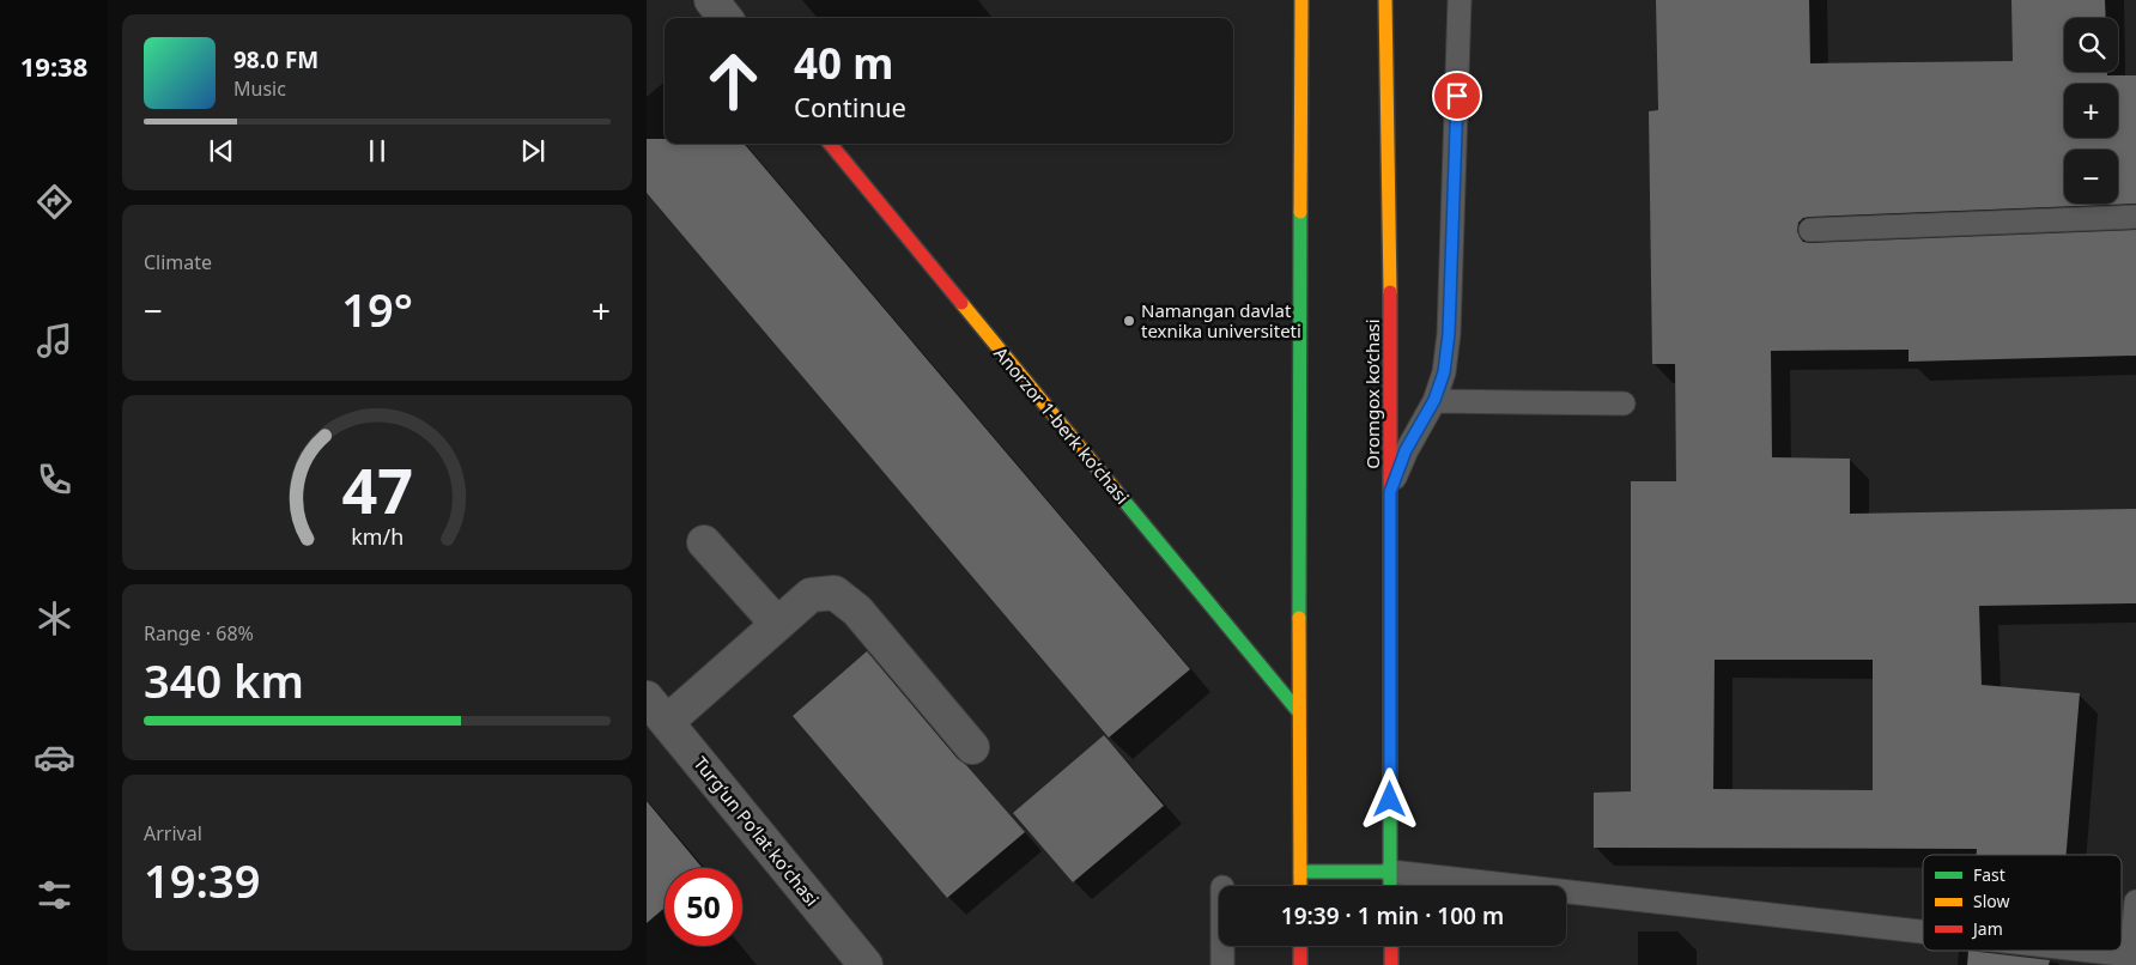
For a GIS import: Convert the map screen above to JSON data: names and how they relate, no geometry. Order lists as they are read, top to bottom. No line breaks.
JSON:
{"streets":{"main road":["Oromgox ko‘chasi","Anorzor 1-berk koʻchasi"],"street":["Turgʻun Poʻlat koʻchasi"]},"places":["Namangan davlat texnika universiteti"],"legend":["Fast","Slow","Jam"],"page":{"tabs":"19:38","map_buttons":["+","−"],"turn":["40 m","Continue"],"song":["98.0 FM","Music"],"tile":["Climate",["Range · 68%","340 km"],["Arrival","19:39"]],"heat":["−","19°","+"],"limit":"50","trip":"19:39 · 1 min · 100 m","gauge":["47","km/h"]}}
